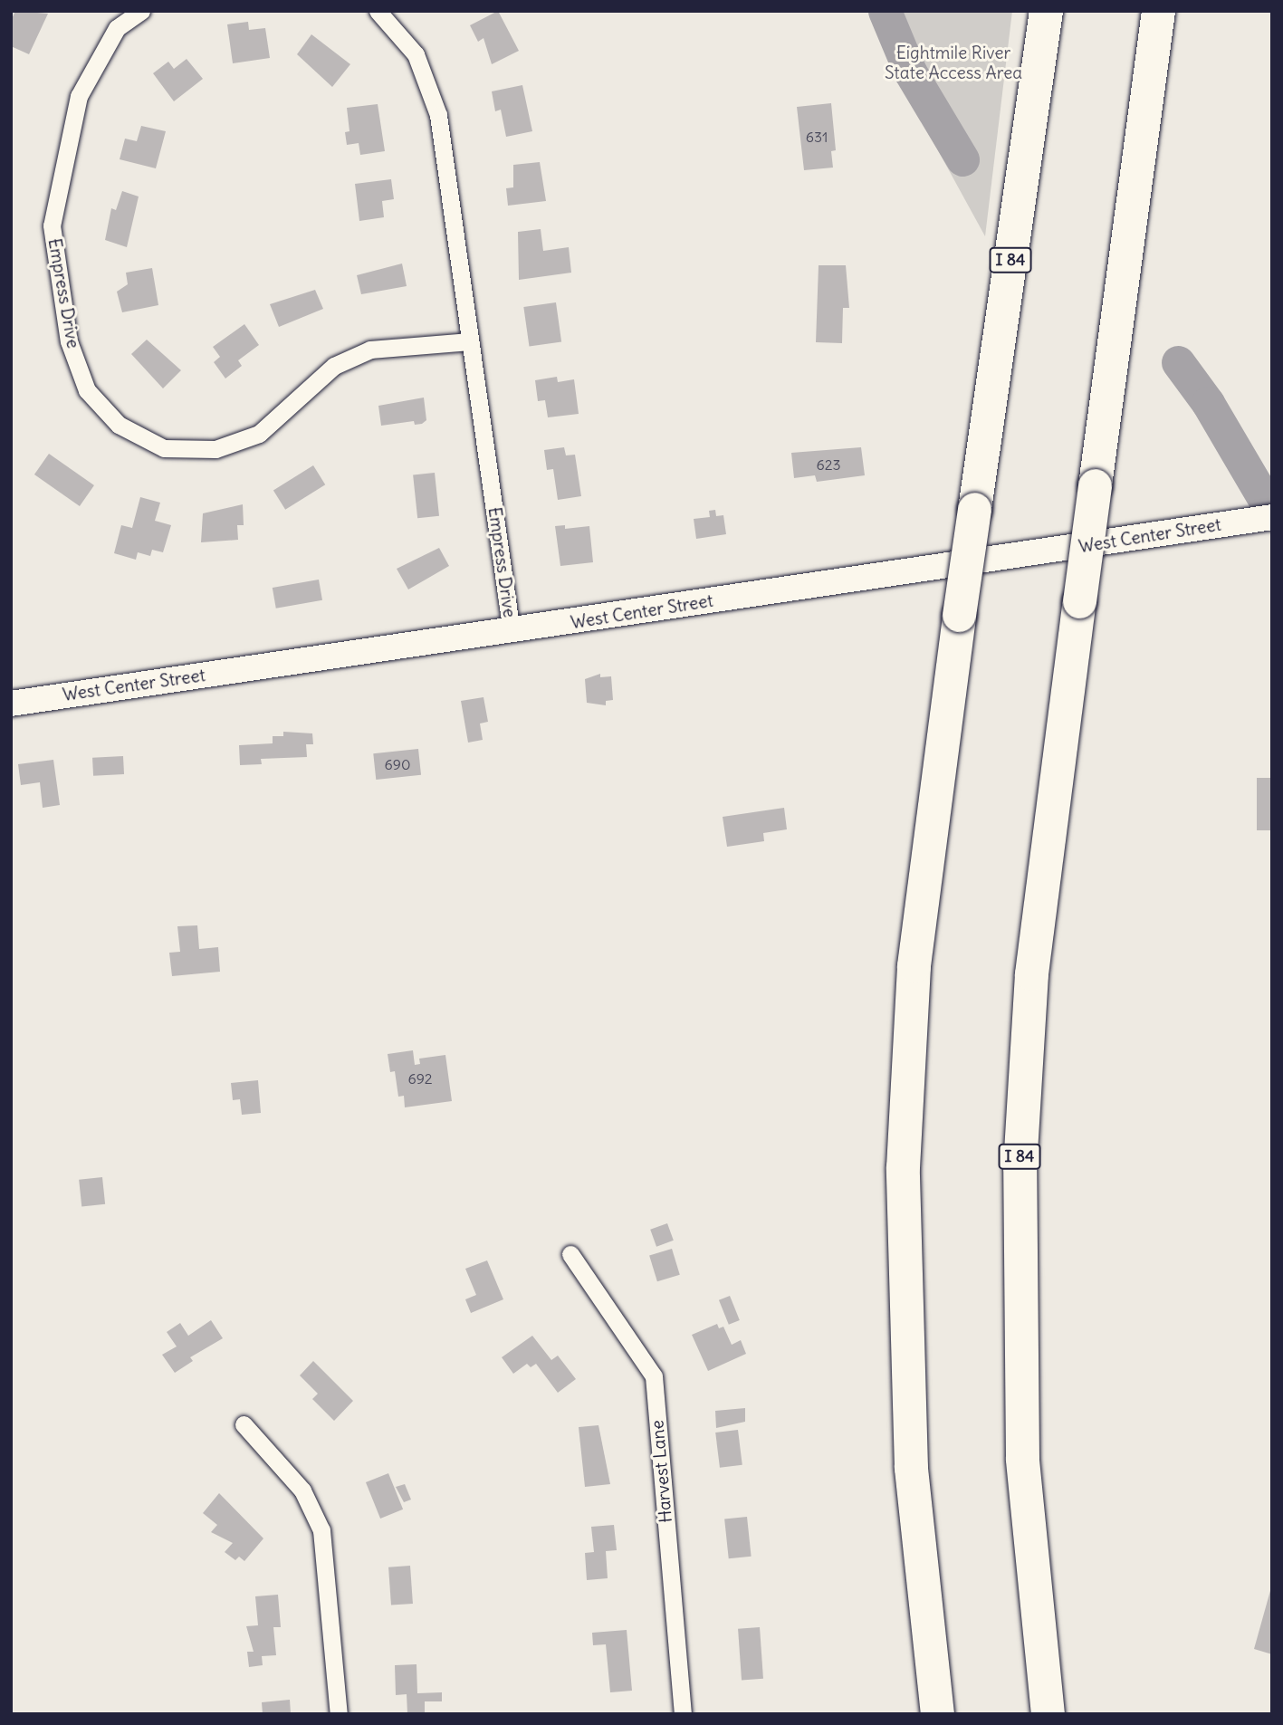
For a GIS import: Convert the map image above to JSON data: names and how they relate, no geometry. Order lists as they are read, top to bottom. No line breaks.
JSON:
{"streets":{"highway":["I 84"],"street":["Empress Drive","West Center Street","Harvest Lane"]},"crossings":[["Empress Drive","West Center Street"]],"parks":["Eightmile River State Access Area"],"house_numbers":["631","623","690","692"]}
